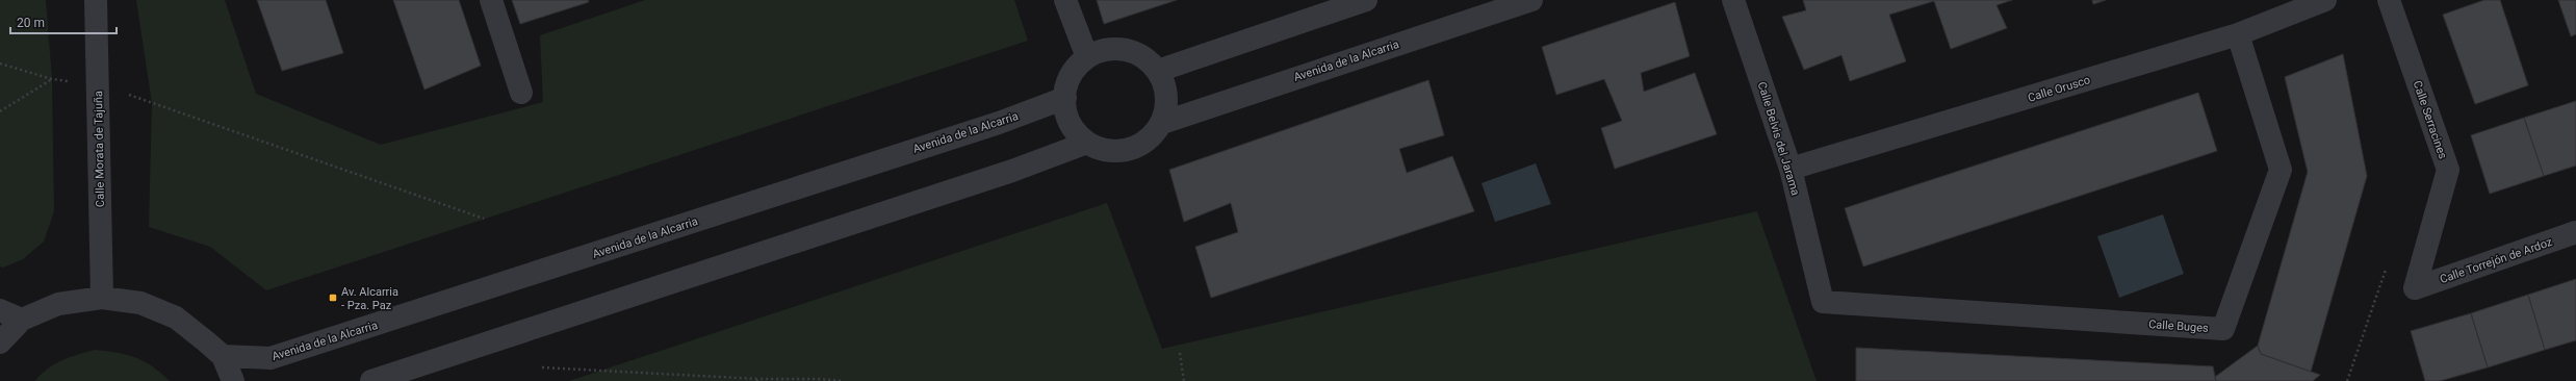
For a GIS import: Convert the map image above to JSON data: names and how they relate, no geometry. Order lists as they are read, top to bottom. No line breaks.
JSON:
{"streets":{"street":["Avenida de la Alcarria","Calle Orusco","Calle Serracines","Calle Belvis del Jarama","Calle Morata de Tajuña","Calle Torrejón de Ardoz","Calle Buges"]},"crossings":[["Calle Orusco","Calle Belvis del Jarama"],["Calle Orusco","Calle Buges"],["Calle Serracines","Calle Torrejón de Ardoz"],["Calle Belvis del Jarama","Calle Buges"]],"places":{"transit":["Av. Alcarria - Pza. Paz"]},"scale_bar":"20 m"}
